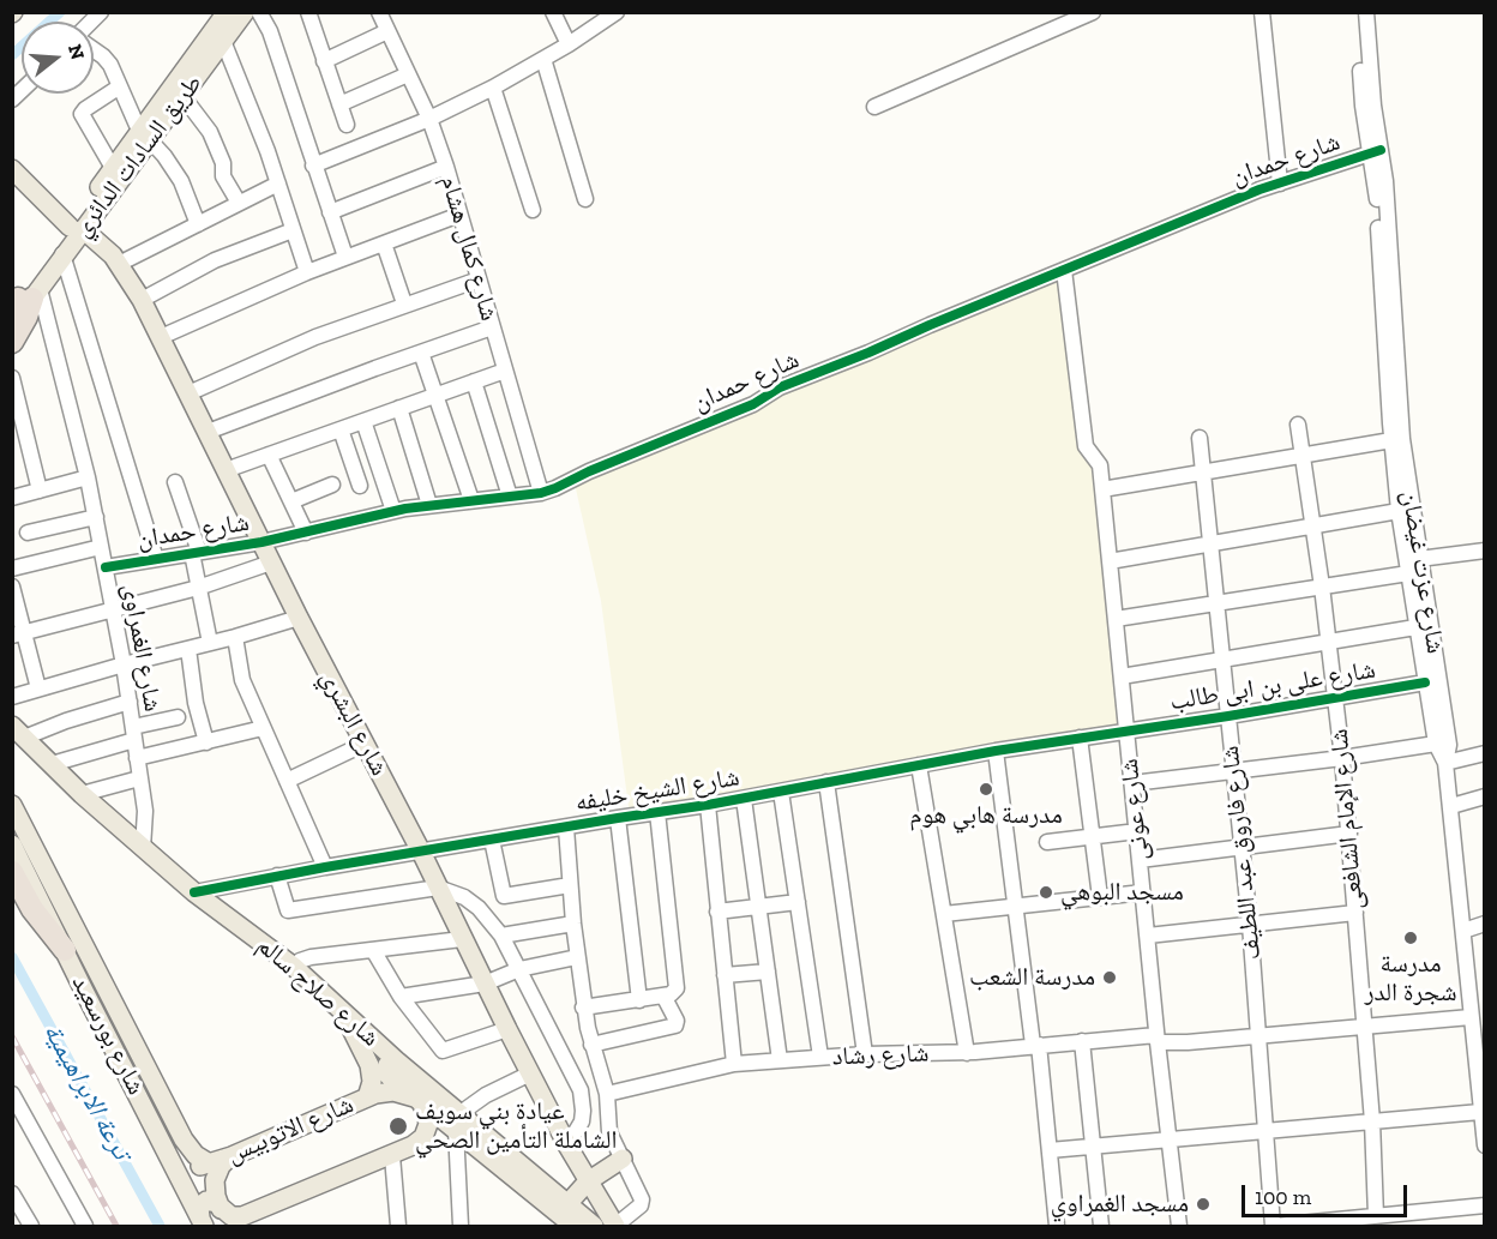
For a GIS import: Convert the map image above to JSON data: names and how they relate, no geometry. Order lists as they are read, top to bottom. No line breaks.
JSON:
{"streets":{"main road":["طريق السادات الدائري","شارع البشري","شارع صلاح سالم","شارع بورسعيد","شارع الاتوبيس"],"street":["شارع حمدان","شارع كمال هشام","شارع عزت غيضان","شارع الغمراوى","شارع على بن ابى طالب","شارع الشيخ خليفه","شارع عونى","شارع الإمام الشافعى","شارع فاروق عبد اللطيف","شارع رشاد"]},"crossings":[["طريق السادات الدائري","شارع الغمراوى"],["طريق السادات الدائري","شارع البشري"],["شارع حمدان","شارع كمال هشام"],["شارع حمدان","شارع عزت غيضان"],["شارع حمدان","شارع الغمراوى"],["شارع حمدان","شارع البشري"],["شارع حمدان","شارع عونى"],["شارع عزت غيضان","شارع على بن ابى طالب"],["شارع الغمراوى","شارع صلاح سالم"],["شارع على بن ابى طالب","شارع الشيخ خليفه"],["شارع على بن ابى طالب","شارع عونى"],["شارع على بن ابى طالب","شارع الإمام الشافعى"],["شارع على بن ابى طالب","شارع فاروق عبد اللطيف"],["شارع البشري","شارع الشيخ خليفه"],["شارع الشيخ خليفه","شارع عونى"],["شارع الشيخ خليفه","شارع صلاح سالم"],["شارع عونى","شارع رشاد"],["شارع الإمام الشافعى","شارع رشاد"],["شارع فاروق عبد اللطيف","شارع رشاد"],["شارع صلاح سالم","شارع الاتوبيس"],["شارع بورسعيد","شارع الاتوبيس"]],"water":["ترعة الابراهيمية"],"places":["مدرسة هابي هوم","مسجد البوهي","مدرسة شجرة الدر","مدرسة الشعب","عيادة بني سويف الشاملة التأمين الصحي","مسجد الغمراوي"],"scale_bar":"100 m","north":"right"}
